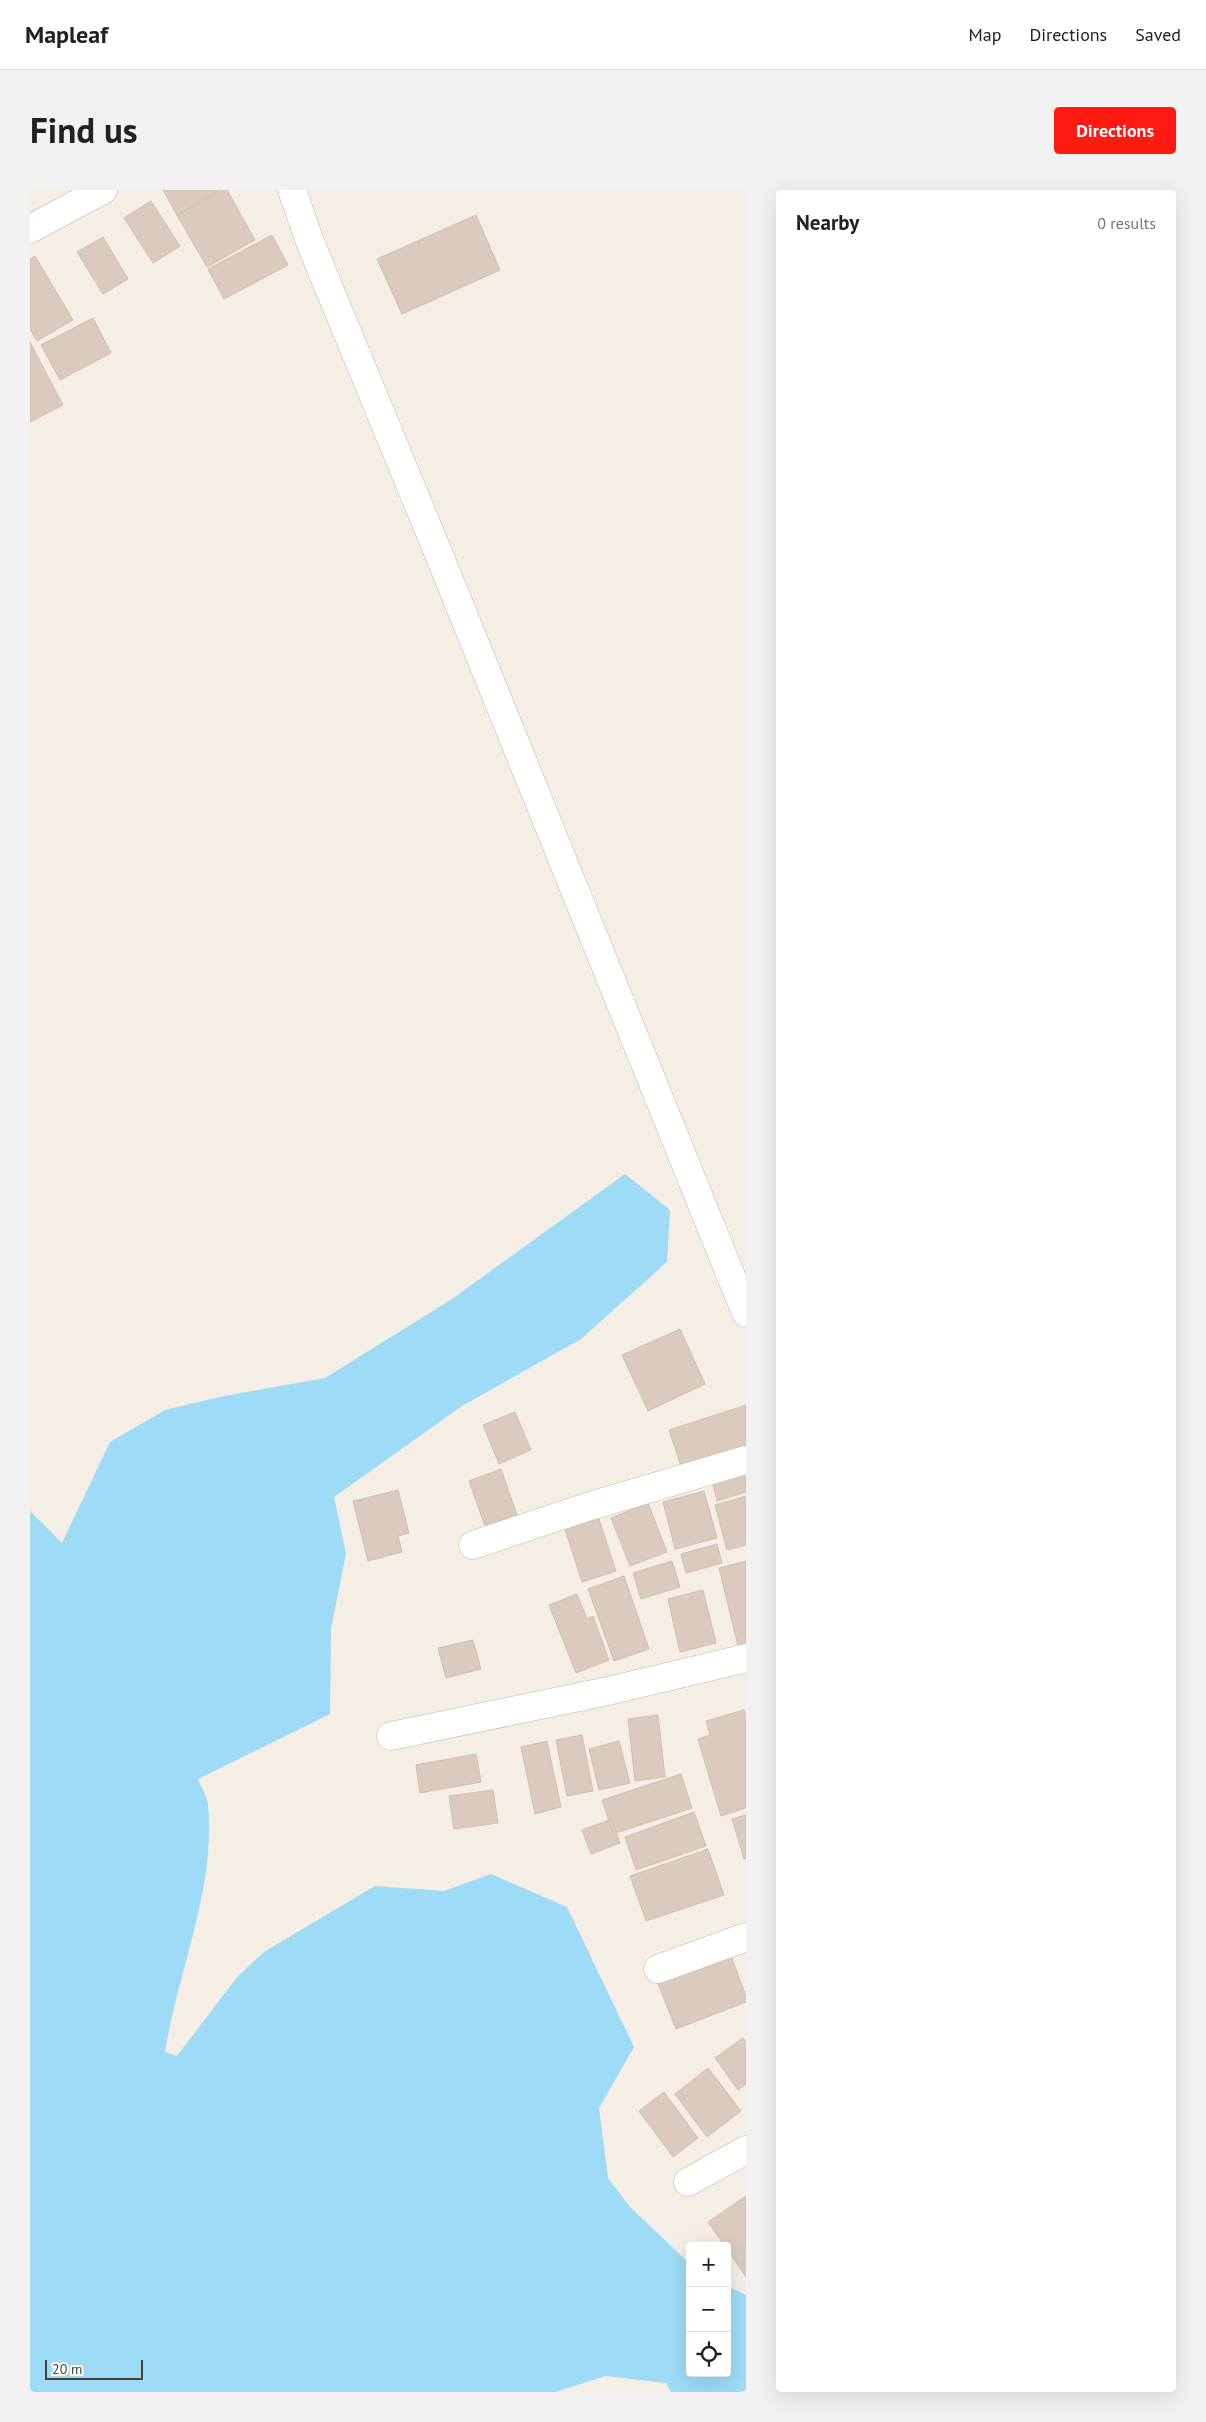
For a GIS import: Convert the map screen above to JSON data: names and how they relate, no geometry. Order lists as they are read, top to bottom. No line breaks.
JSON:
{"scale_bar":"20 m","page":{"header":"Mapleaf","nav":["Map","Directions","Saved"],"title":"Find us","buttons":"Directions","heading":["Nearby","0 results"],"map_buttons":["+","−"],"scale":"20 m"}}
